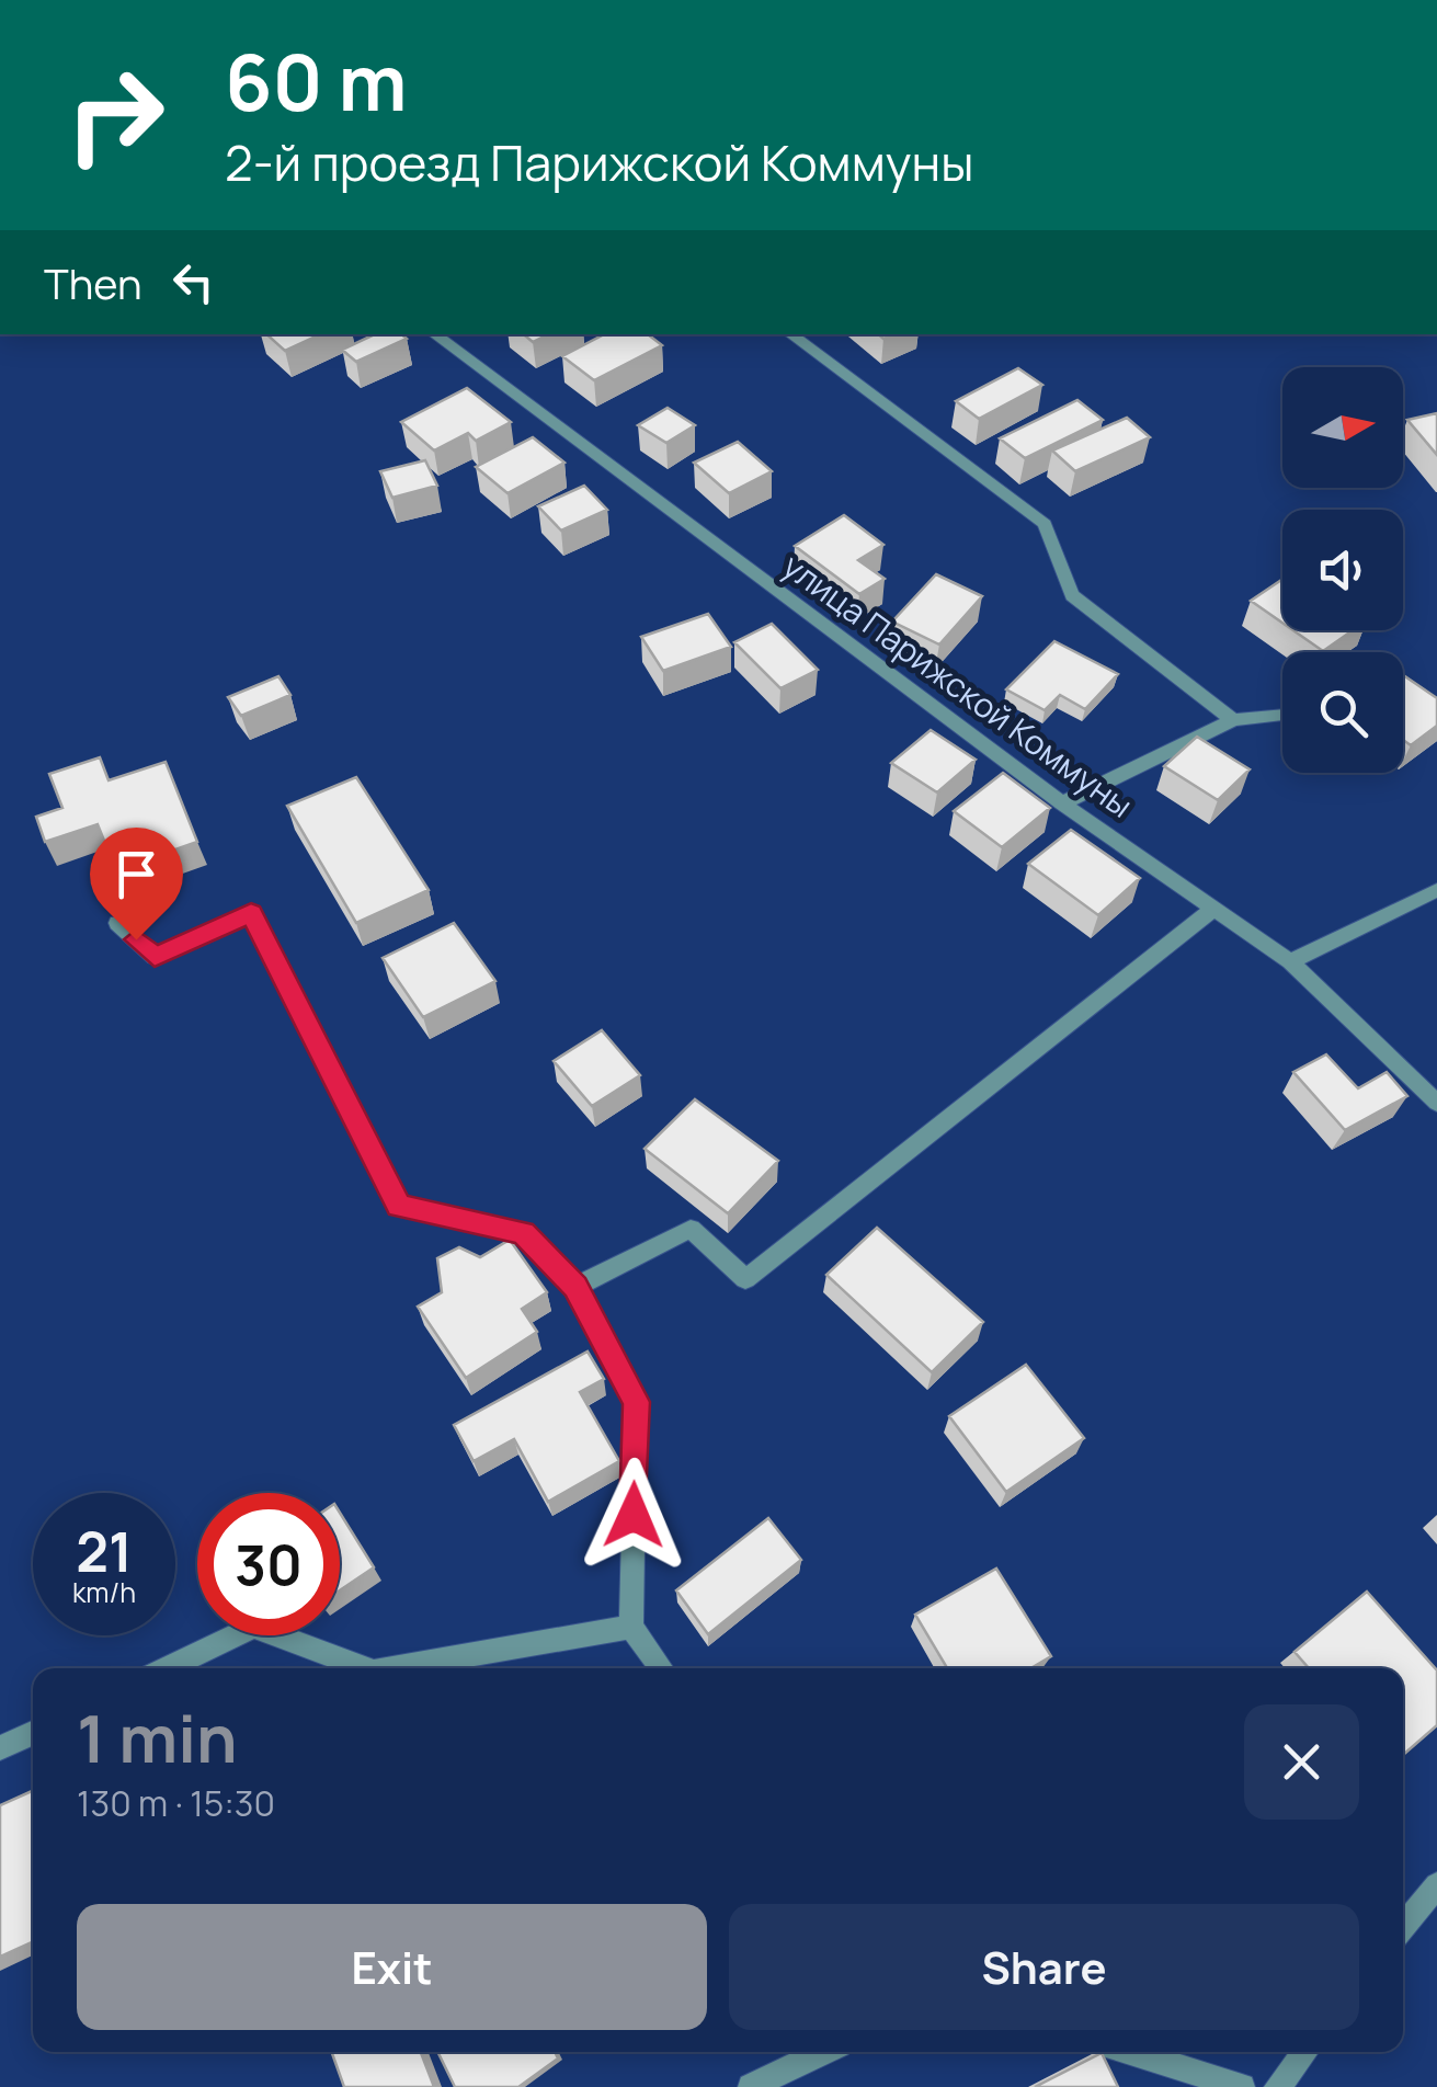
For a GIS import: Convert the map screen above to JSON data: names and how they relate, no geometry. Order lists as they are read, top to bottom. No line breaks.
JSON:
{"streets":{"street":["улица Парижской Коммуны"]},"north":"right","page":{"turn":["60 m","2-й проезд Парижской Коммуны"],"then":"Then","speed":"21 km/h","limit":"30","heading":["1 min","130 m · 15:30"],"buttons":["Exit","Share"]}}
